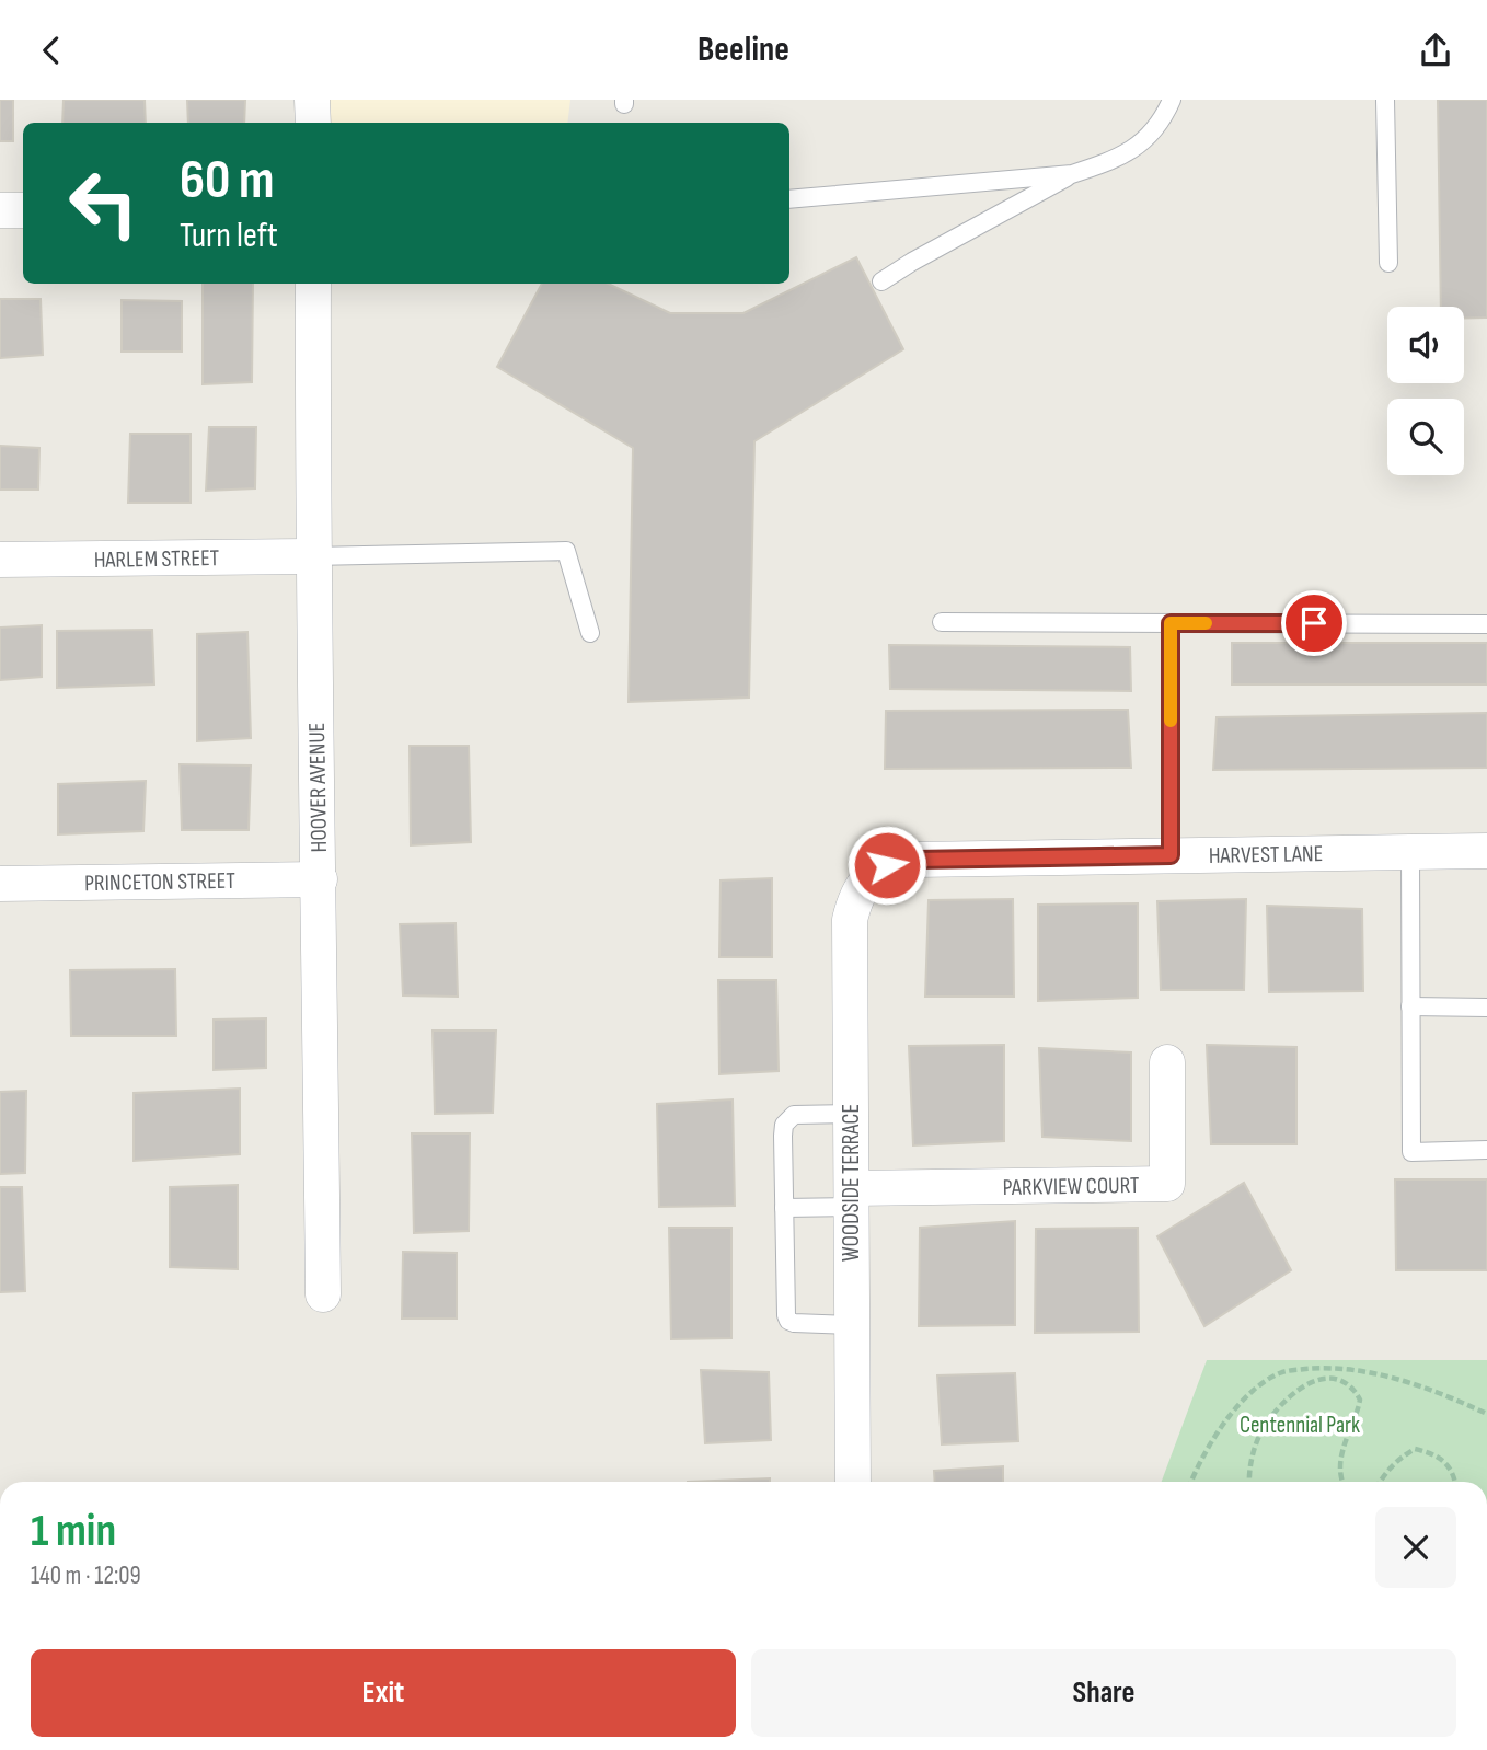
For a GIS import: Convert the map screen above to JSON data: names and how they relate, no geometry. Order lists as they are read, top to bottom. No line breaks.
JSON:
{"streets":{"street":["HARLEM STREET","HOOVER AVENUE","HARVEST LANE","PRINCETON STREET","WOODSIDE TERRACE","PARKVIEW COURT"]},"crossings":[["HARLEM STREET","HOOVER AVENUE"],["HOOVER AVENUE","PRINCETON STREET"],["HARVEST LANE","WOODSIDE TERRACE"],["WOODSIDE TERRACE","PARKVIEW COURT"]],"parks":["Centennial Park"],"page":{"header":"Beeline","turn":["60 m","Turn left"],"heading":["1 min","140 m · 12:09"],"buttons":["Exit","Share"]}}
